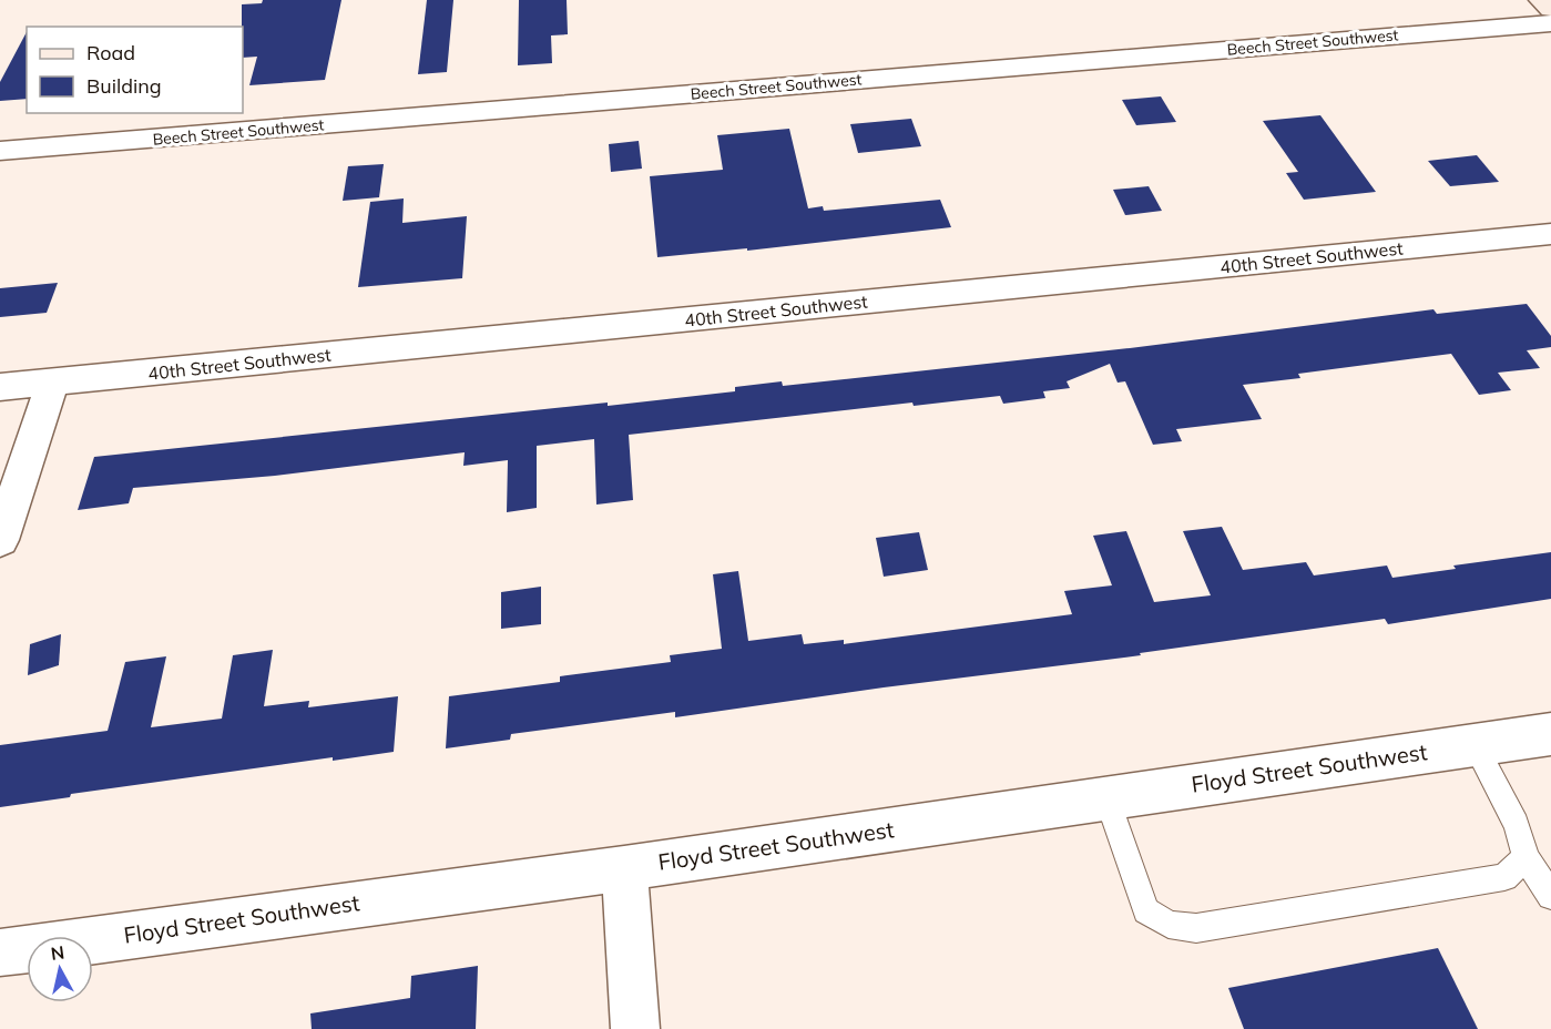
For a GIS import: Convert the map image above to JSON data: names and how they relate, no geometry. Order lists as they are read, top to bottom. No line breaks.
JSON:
{"streets":{"street":["Beech Street Southwest","40th Street Southwest","Floyd Street Southwest"]},"legend":["Road","Building"],"north":"top"}
